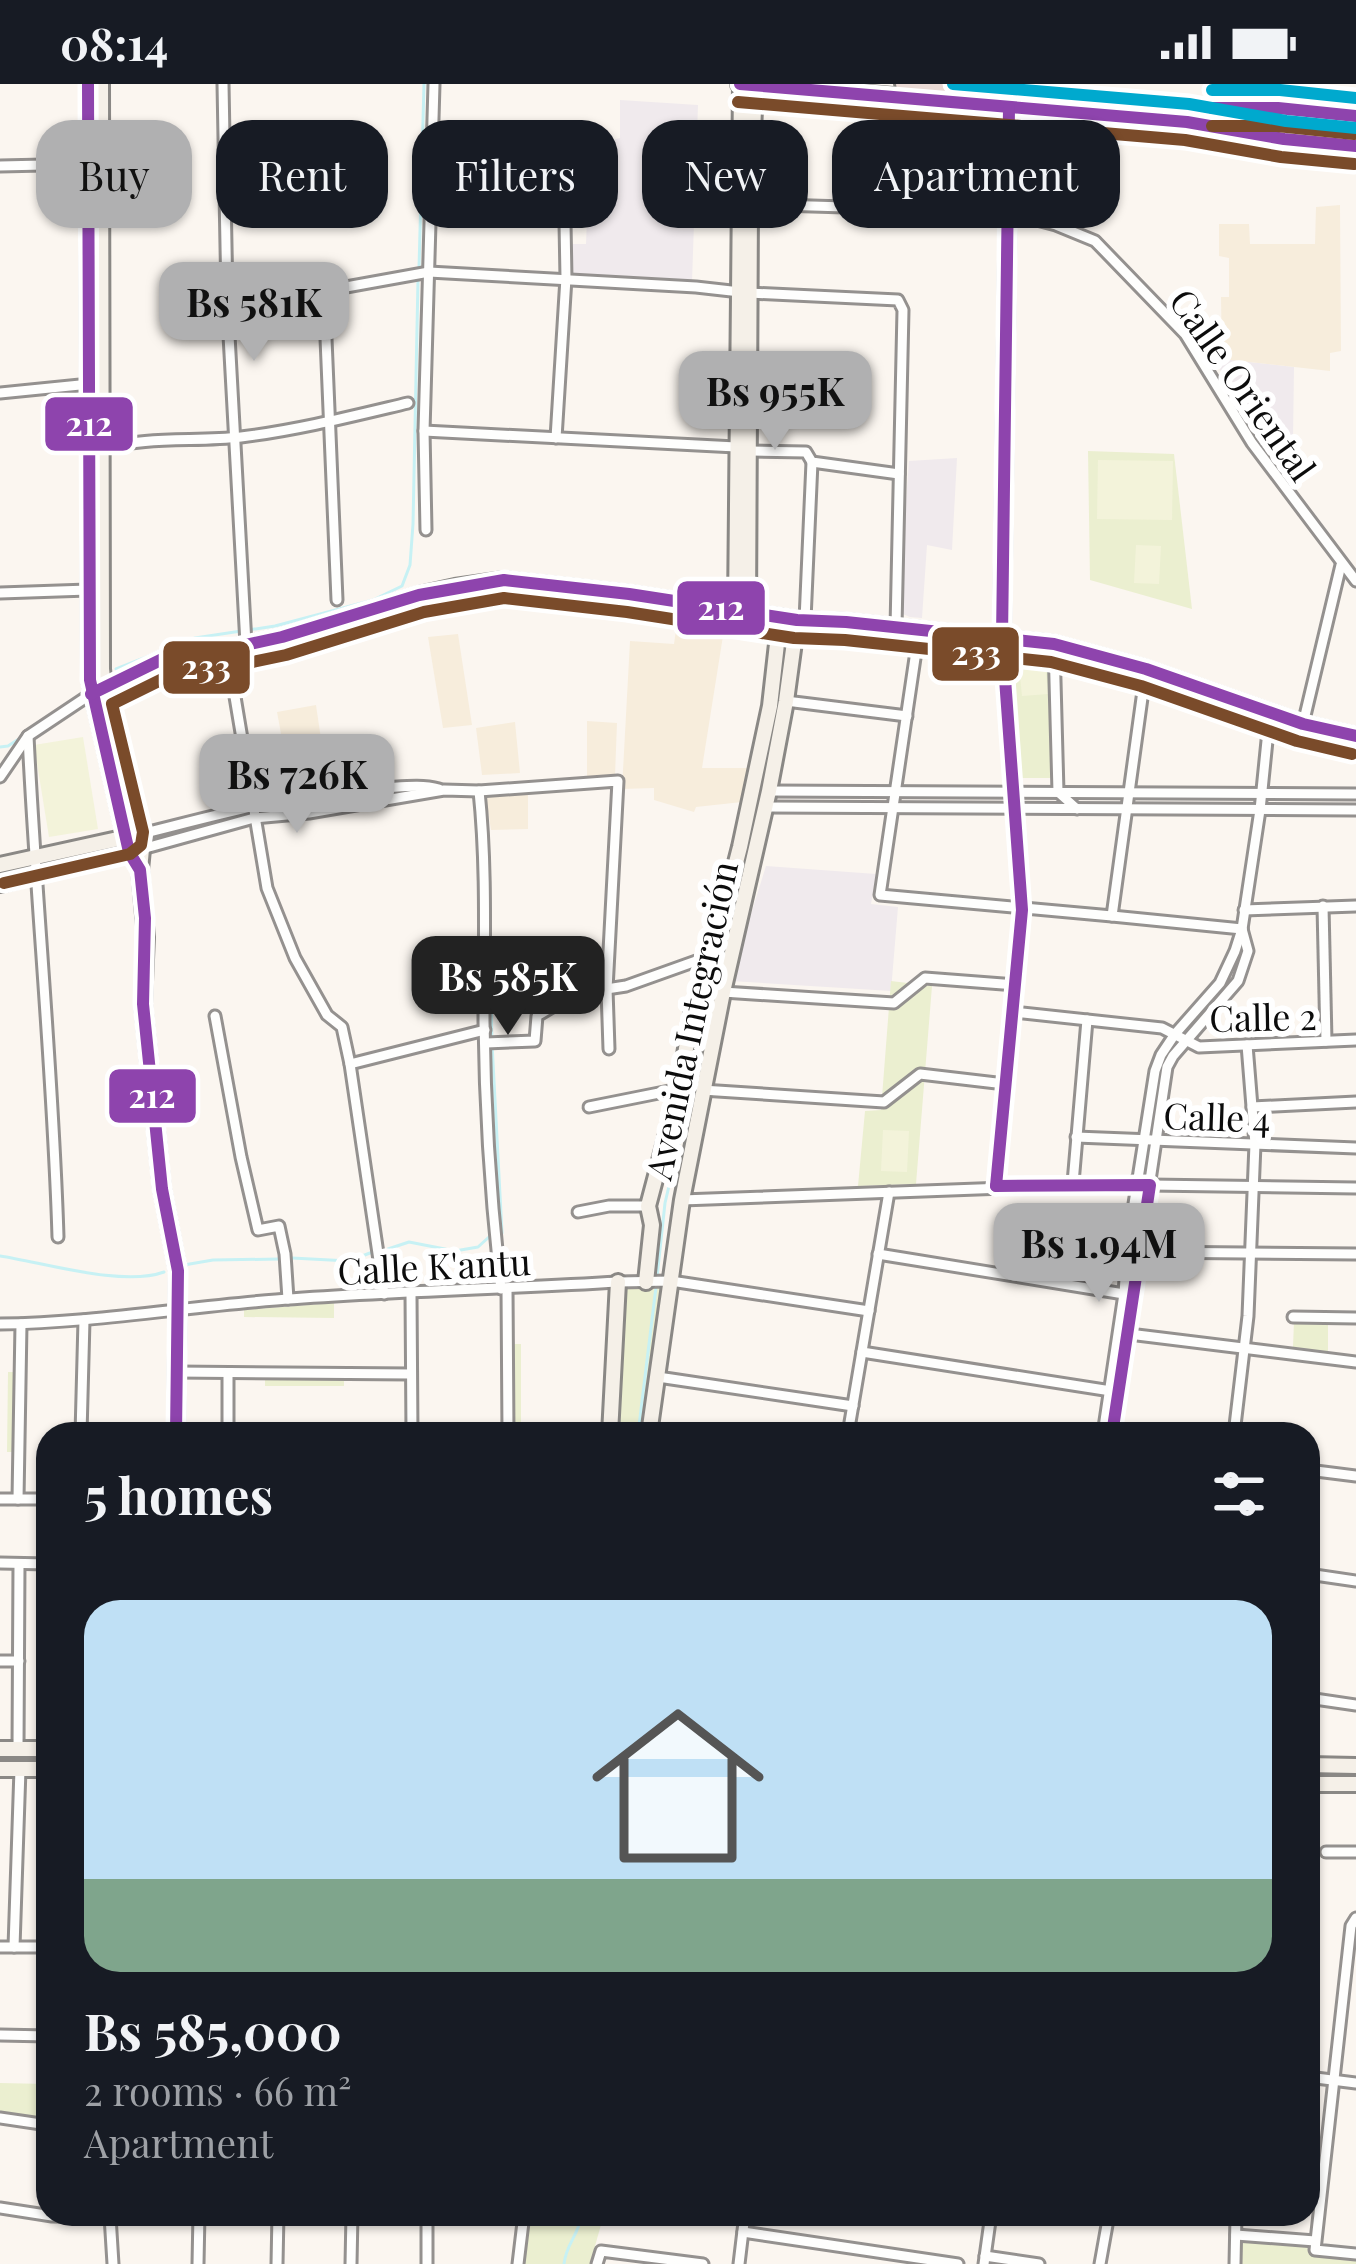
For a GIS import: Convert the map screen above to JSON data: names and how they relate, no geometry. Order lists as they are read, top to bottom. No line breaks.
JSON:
{"streets":{"street":["Calle Oriental","Calle 2","Avenida Integración","Calle 4","Calle K'antu"]},"crossings":[["Avenida Integración","Calle K'antu"]],"lines":["transit line 212","transit line 233"],"page":{"status":"08:14","chip":["Buy","Rent","Filters","New","Apartment"],"price":["Bs 581K","Bs 955K","Bs 726K","Bs 585K","Bs 1.94M"],"heading":"5 homes","list":[{"name":"Bs 585,000","note":"2 rooms · 66 m² · Apartment"}]}}
